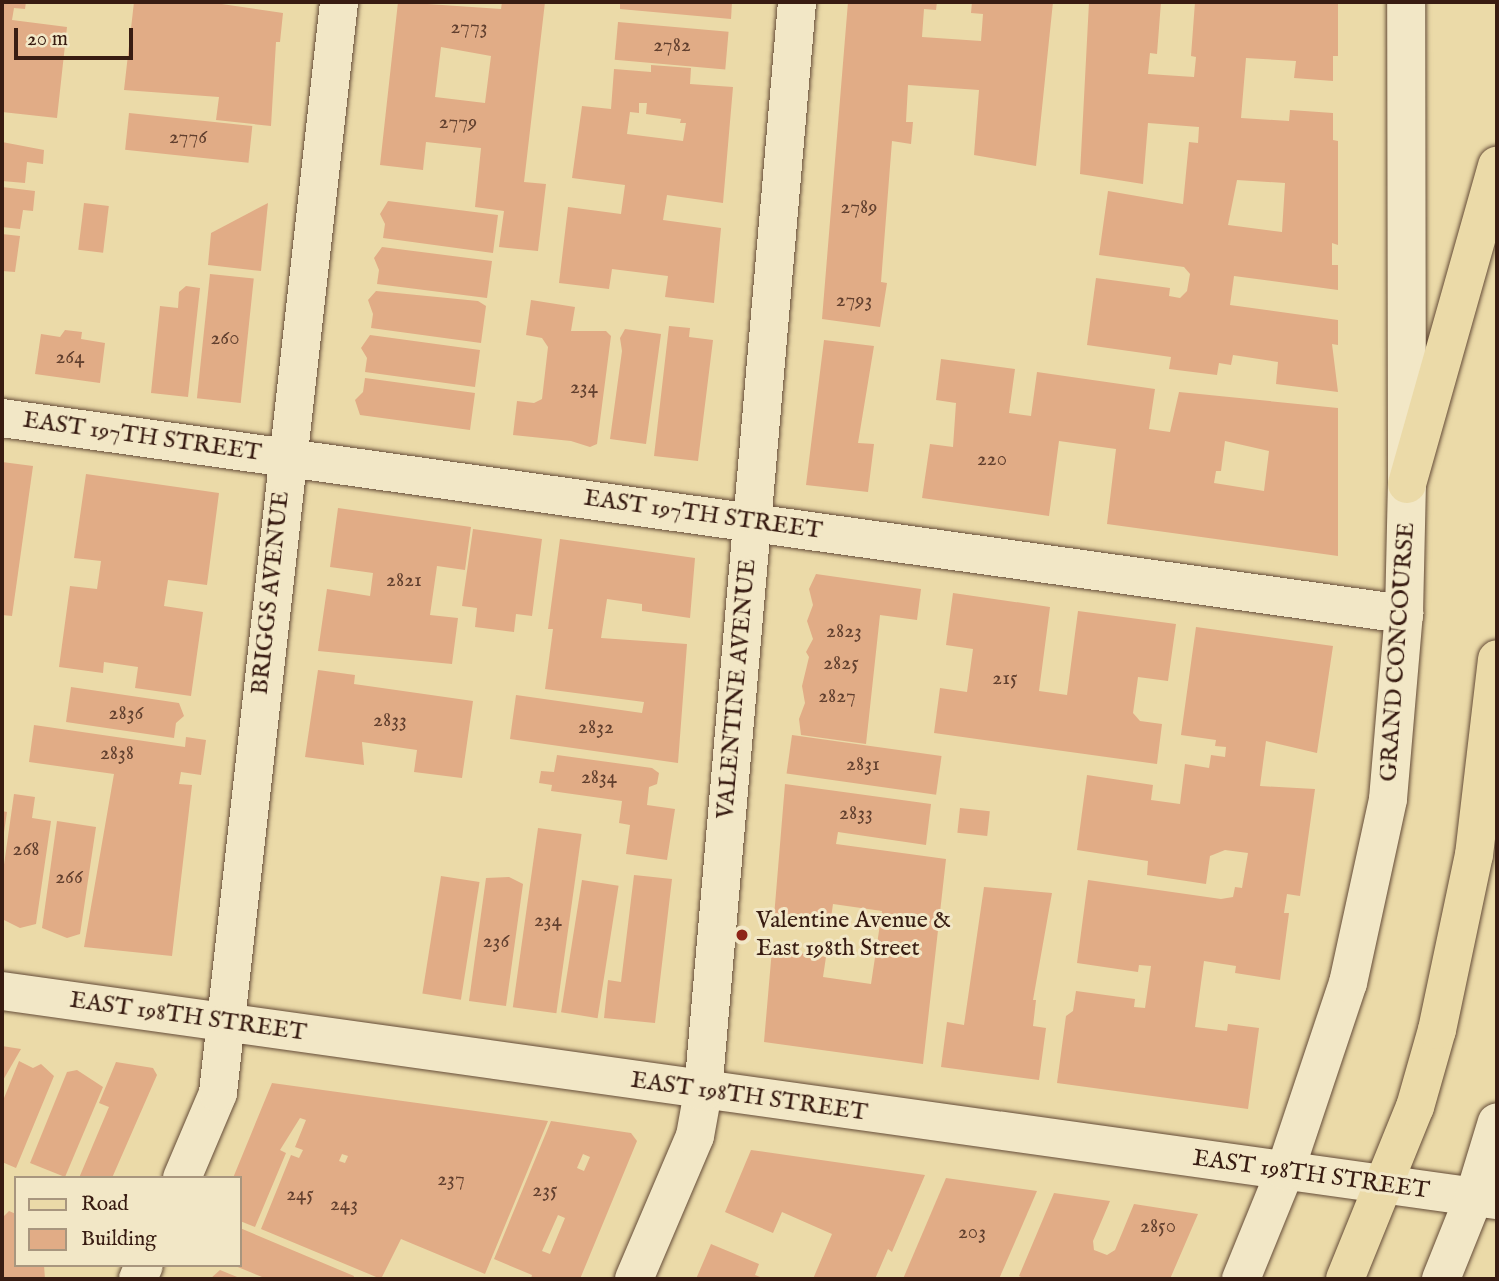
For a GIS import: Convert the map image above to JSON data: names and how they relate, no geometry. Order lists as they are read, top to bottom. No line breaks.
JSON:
{"streets":{"street":["EAST 197TH STREET","BRIGGS AVENUE","GRAND CONCOURSE","VALENTINE AVENUE","EAST 198TH STREET"]},"crossings":[["EAST 197TH STREET","BRIGGS AVENUE"],["EAST 197TH STREET","GRAND CONCOURSE"],["EAST 197TH STREET","VALENTINE AVENUE"],["BRIGGS AVENUE","EAST 198TH STREET"],["GRAND CONCOURSE","EAST 198TH STREET"],["VALENTINE AVENUE","EAST 198TH STREET"]],"places":["Valentine Avenue & East 198th Street"],"house_numbers":["2773","2782","2779","2776","2789","2793","260","264","234","220","2821","2823","2825","215","2827","2836","2833","2832","2838","2831","2834","2833","268","266","234","236","237","235","245","243","2850","203"],"legend":["Road","Building"],"scale_bar":"20 m"}
